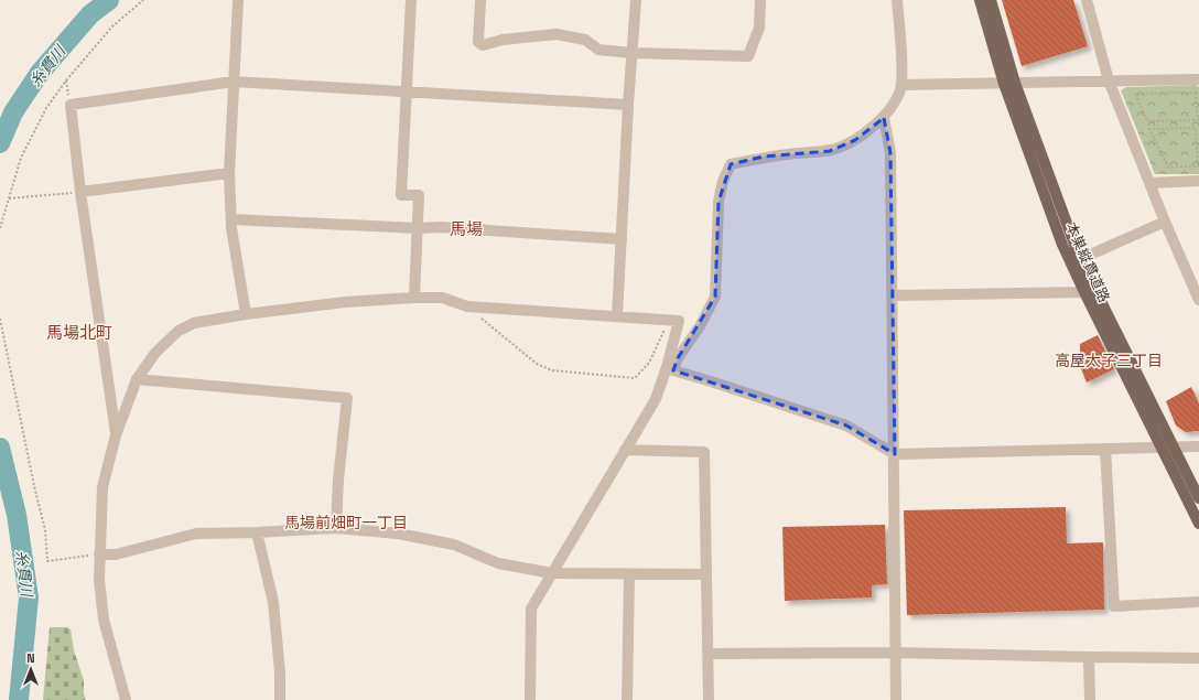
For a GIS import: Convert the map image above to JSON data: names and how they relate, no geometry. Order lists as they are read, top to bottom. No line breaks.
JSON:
{"streets":{"main road":["本巣縦貫道路"]},"districts":["馬場","馬場北町","高屋太子三丁目","馬場前畑町一丁目"],"water":["糸貫川"],"north":"top"}
